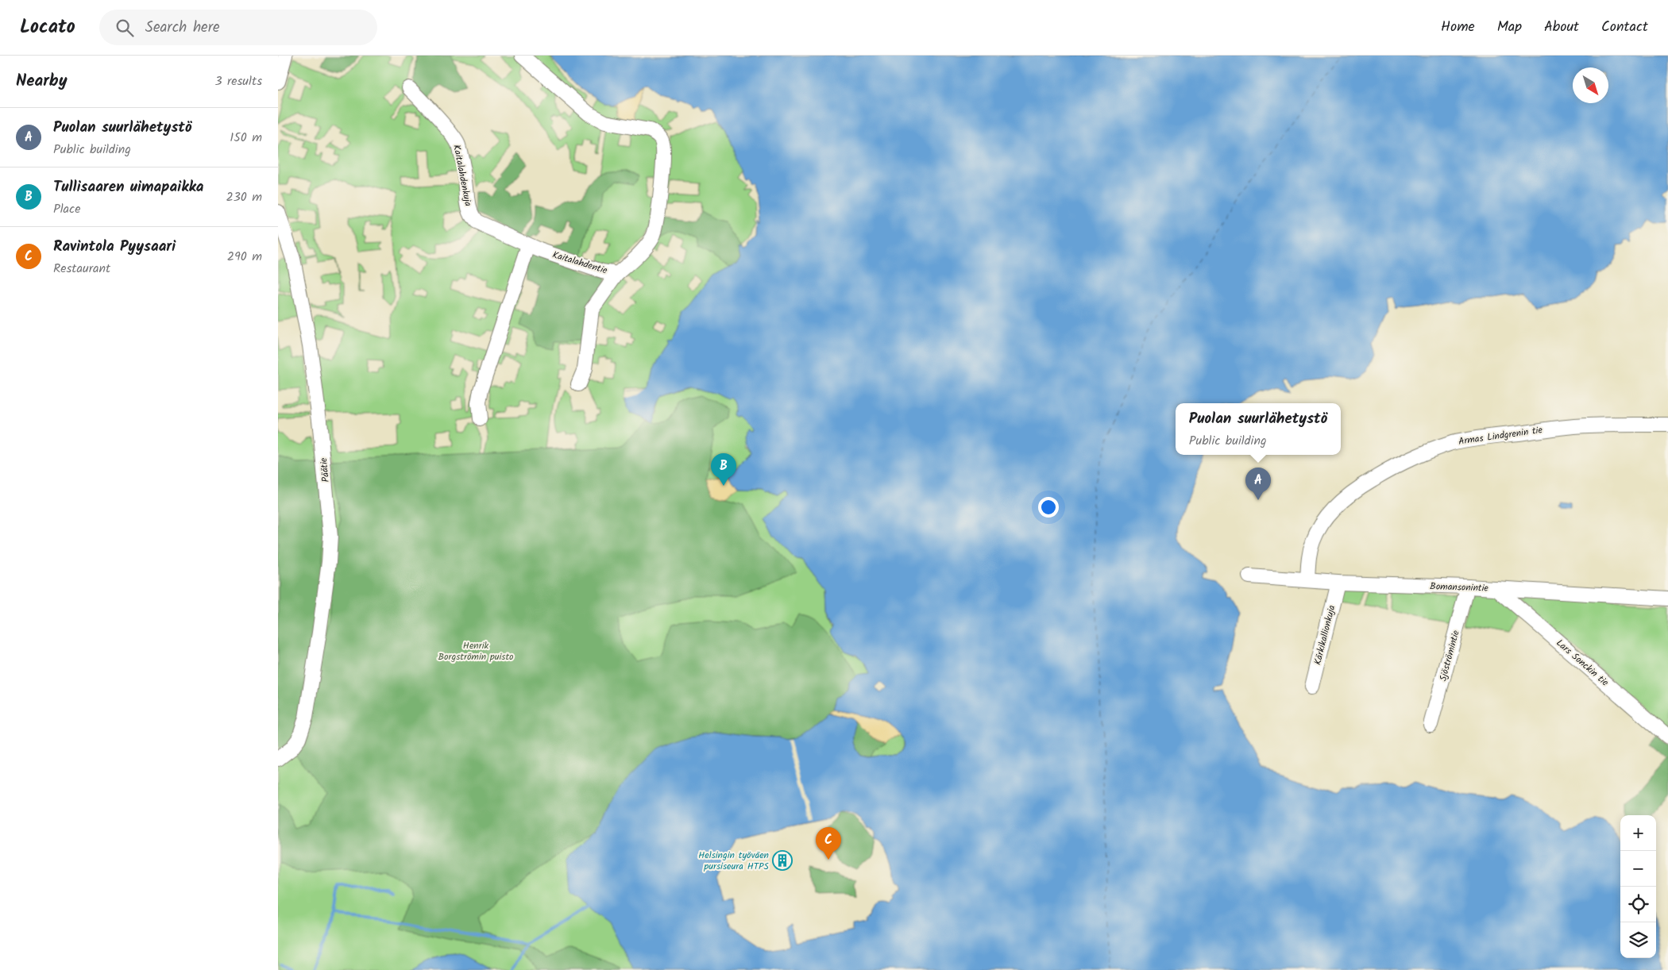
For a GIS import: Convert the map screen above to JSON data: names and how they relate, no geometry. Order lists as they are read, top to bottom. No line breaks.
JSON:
{"streets":{"street":["Kaitalahdenkuja","Kaitalahdentie","Armas Lindgrenin tie","Päätie","Bomansonintie","Kärkikallionkuja","Sjöströmintie","Lars Sonckin tie"]},"crossings":[["Kaitalahdenkuja","Kaitalahdentie"],["Armas Lindgrenin tie","Bomansonintie"],["Bomansonintie","Kärkikallionkuja"],["Bomansonintie","Sjöströmintie"],["Bomansonintie","Lars Sonckin tie"]],"parks":["Henrik Borgströmin puisto"],"places":{"building":["Helsingin työväen pursiseura HTPS"]},"north":"bottom right","page":{"header":"Locato","search":"Search here","nav":["Home","Map","About","Contact"],"heading":["Nearby","3 results"],"list":[{"mark":"A","name":"Puolan suurlähetystö","note":"Public building","value":"150 m"},{"mark":"B","name":"Tullisaaren uimapaikka","note":"Place","value":"230 m"},{"mark":"C","name":"Ravintola Pyysaari","note":"Restaurant","value":"290 m"}],"popup":["Puolan suurlähetystö","Public building"],"pins":["B","A","C"],"map_buttons":["+","−"]}}
